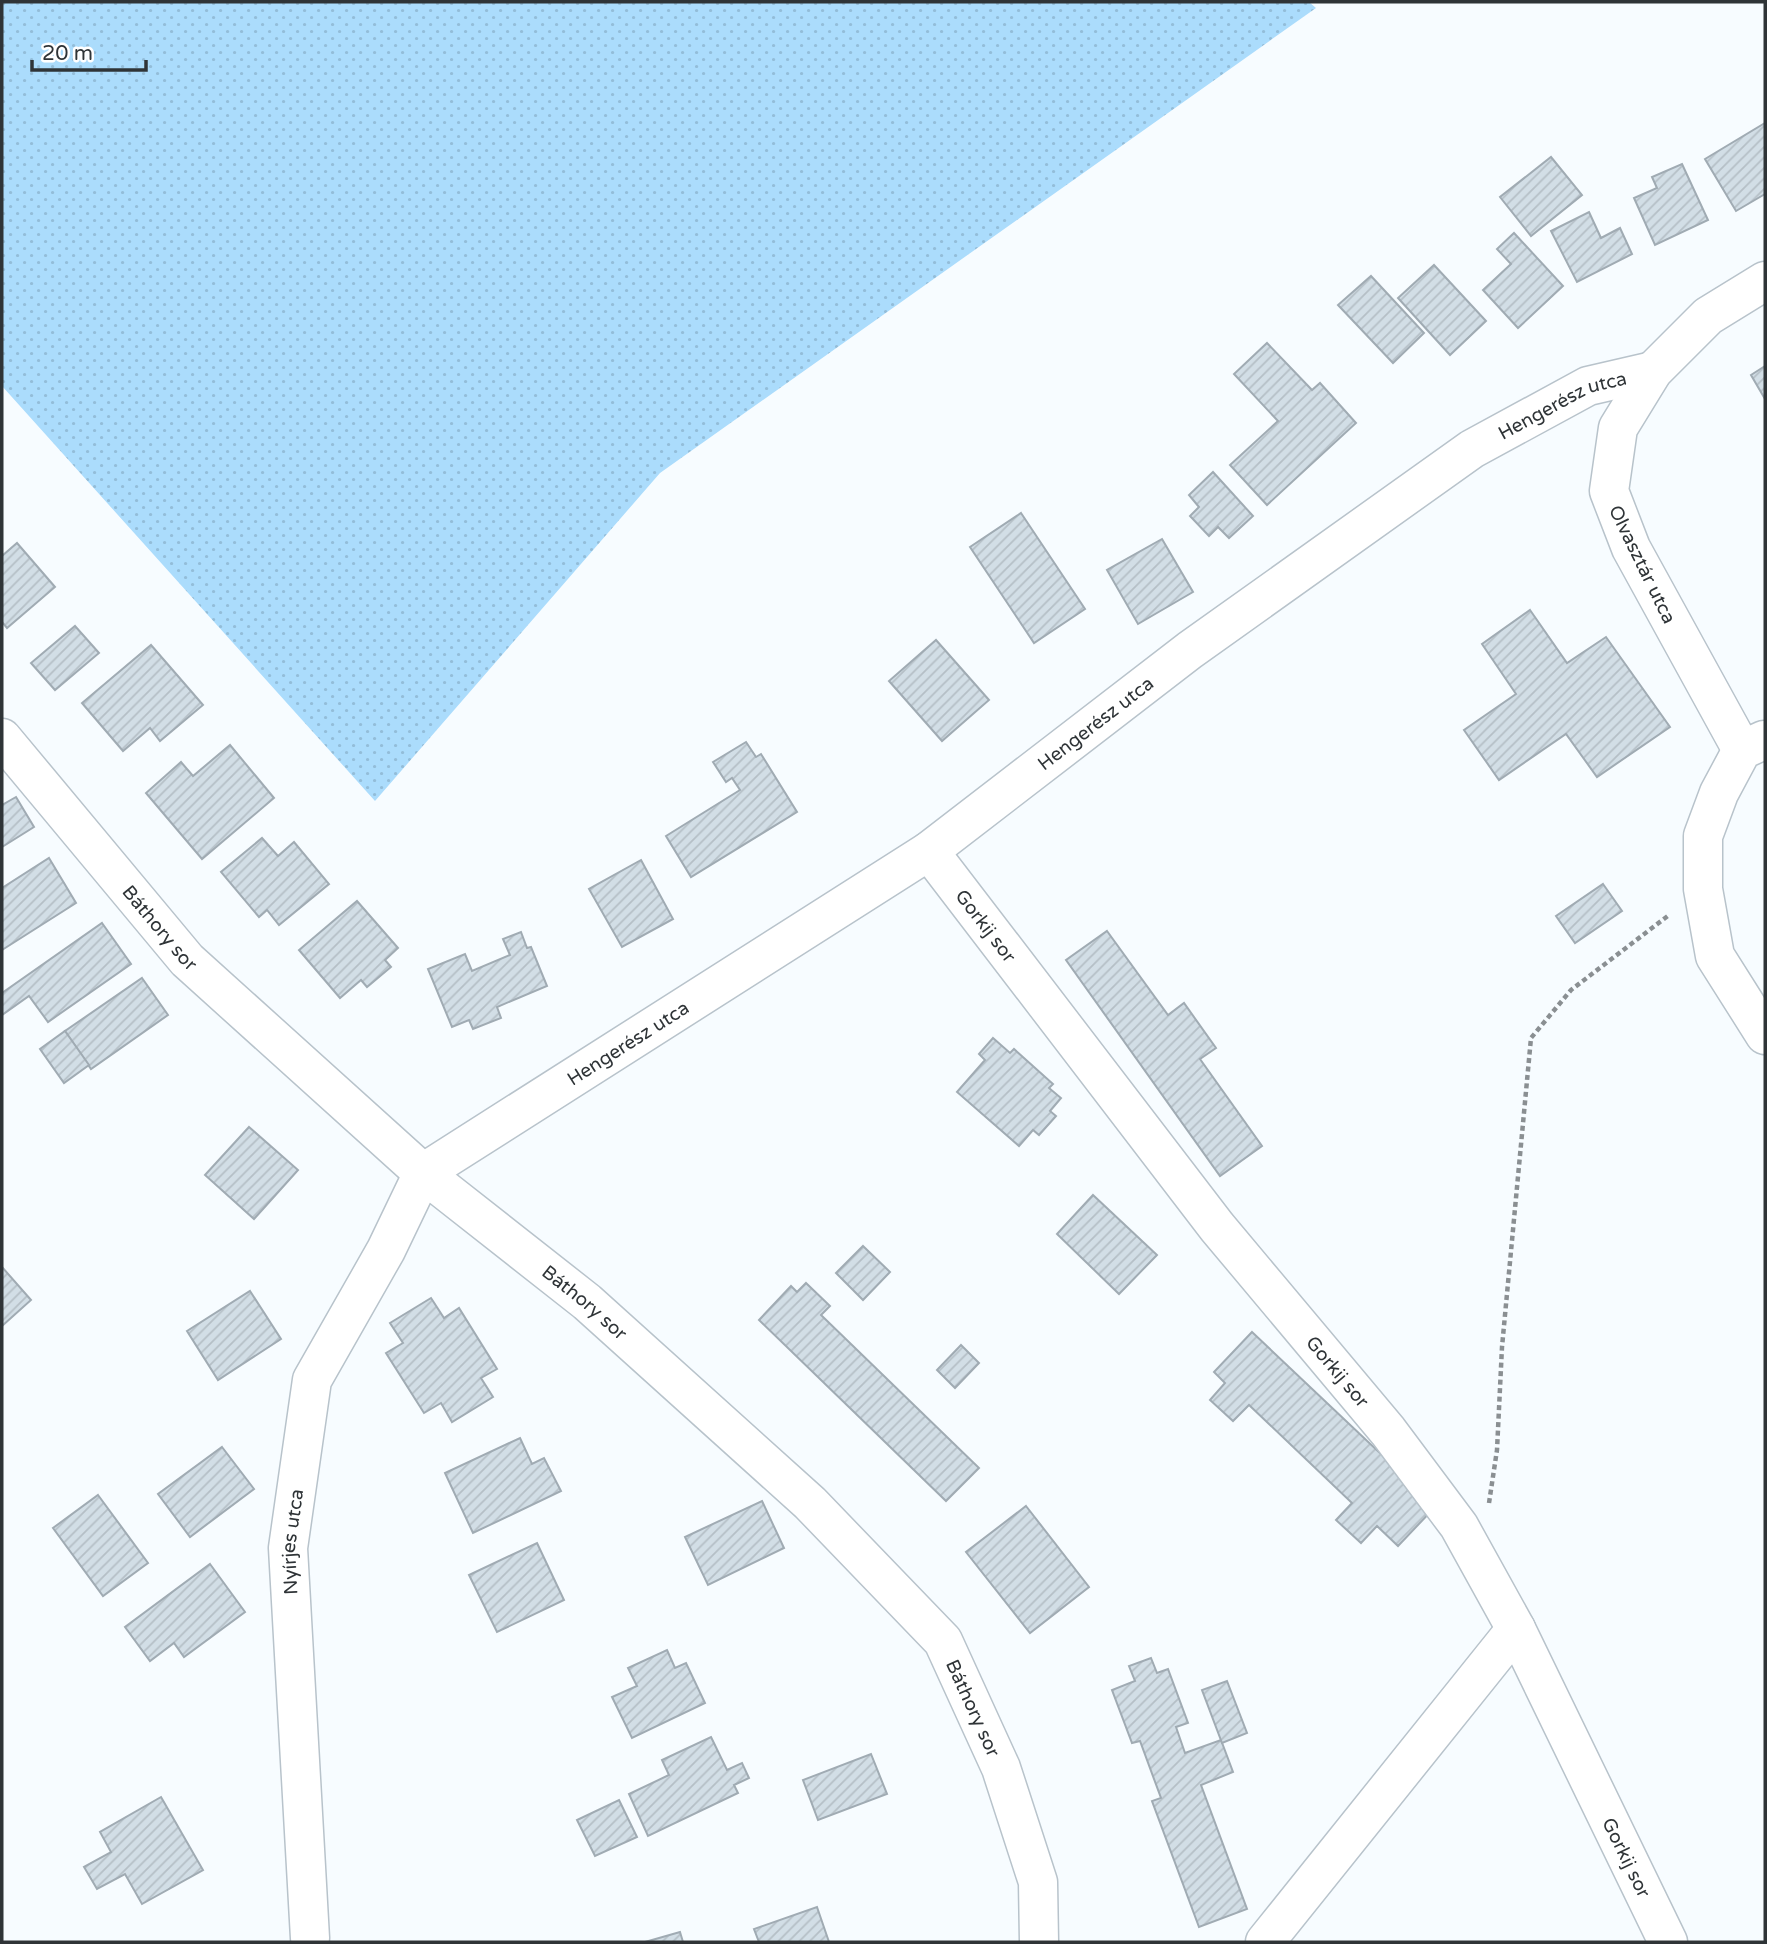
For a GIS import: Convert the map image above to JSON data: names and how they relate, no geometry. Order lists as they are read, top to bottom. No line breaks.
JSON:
{"streets":{"street":["Hengerész utca","Olvasztár utca","Báthory sor","Gorkij sor","Nyírjes utca"]},"crossings":[["Hengerész utca","Olvasztár utca"],["Hengerész utca","Báthory sor"],["Hengerész utca","Gorkij sor"],["Hengerész utca","Nyírjes utca"],["Báthory sor","Nyírjes utca"]],"scale_bar":"20 m"}
